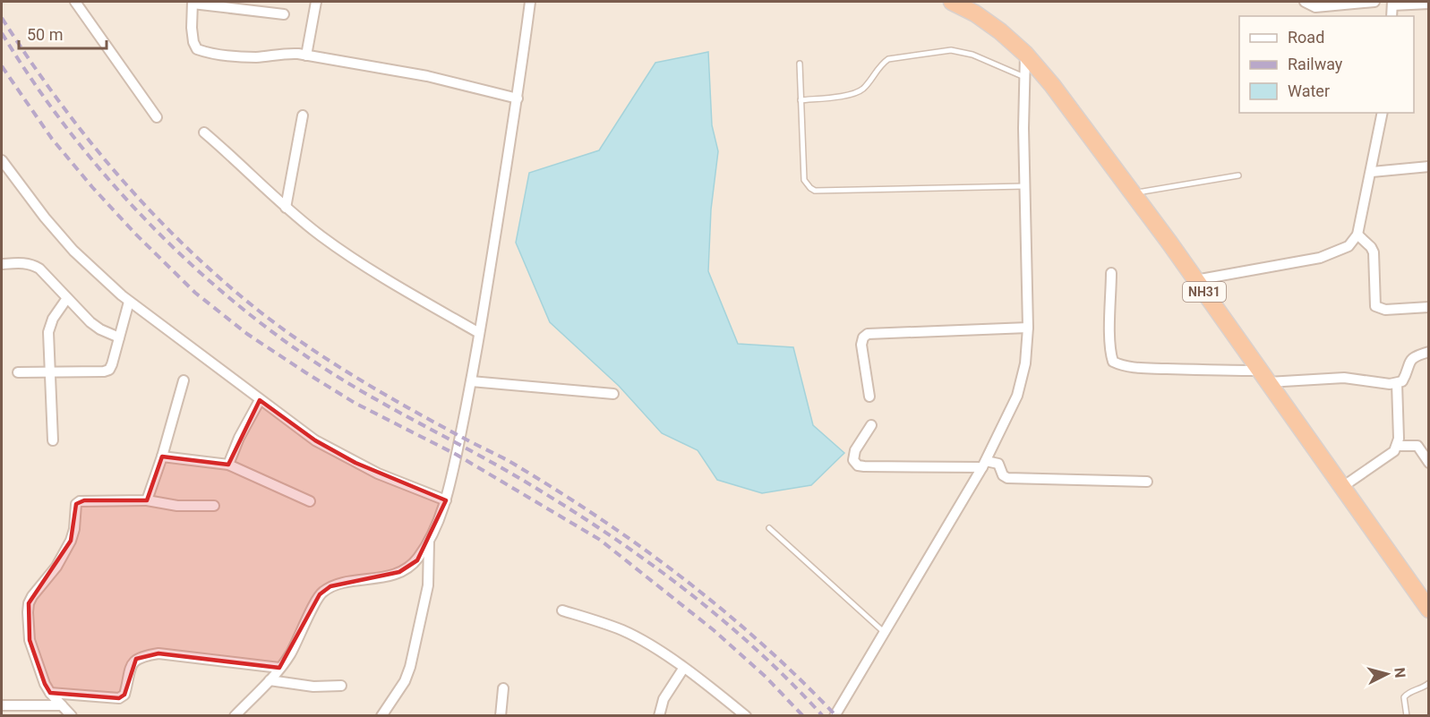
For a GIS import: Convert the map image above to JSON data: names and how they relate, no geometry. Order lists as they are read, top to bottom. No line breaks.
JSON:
{"streets":{"highway":["NH31"]},"legend":["Road","Railway","Water"],"scale_bar":"50 m","north":"right"}
